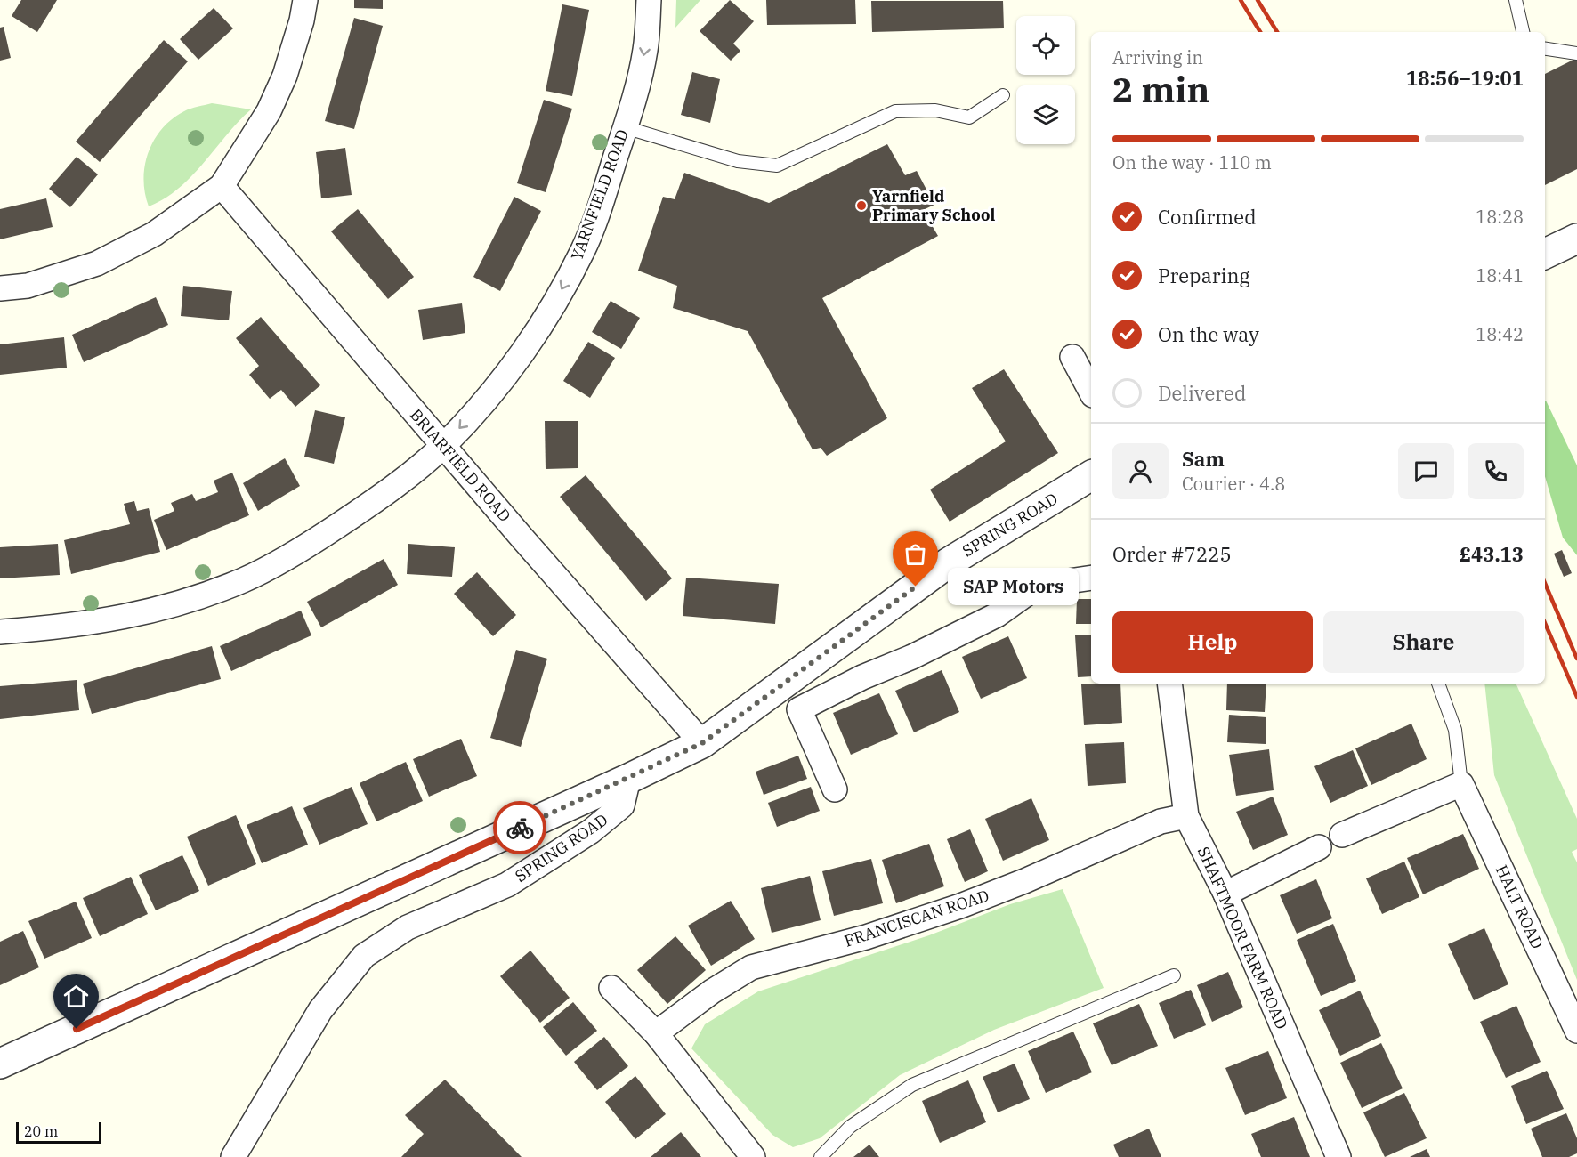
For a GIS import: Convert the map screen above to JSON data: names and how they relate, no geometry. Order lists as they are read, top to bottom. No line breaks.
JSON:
{"streets":{"street":["YARNFIELD ROAD","BRIARFIELD ROAD","SPRING ROAD","HALT ROAD","FRANCISCAN ROAD","SHAFTMOOR FARM ROAD"]},"crossings":[["YARNFIELD ROAD","BRIARFIELD ROAD"],["BRIARFIELD ROAD","SPRING ROAD"],["FRANCISCAN ROAD","SHAFTMOOR FARM ROAD"]],"one_way":["YARNFIELD ROAD"],"places":["Yarnfield Primary School","SAP Motors"],"scale_bar":"20 m","page":{"heading":["2 min","Arriving in","18:56–19:01"],"panel":["Sam","Courier · 4.8","Order #7225","£43.13"],"bar":"On the way · 110 m","list":[["Confirmed","18:28"],["Preparing","18:41"],["On the way","18:42"],"Delivered"],"bubble":"SAP Motors","buttons":["Help","Share"],"scale":"20 m"}}
